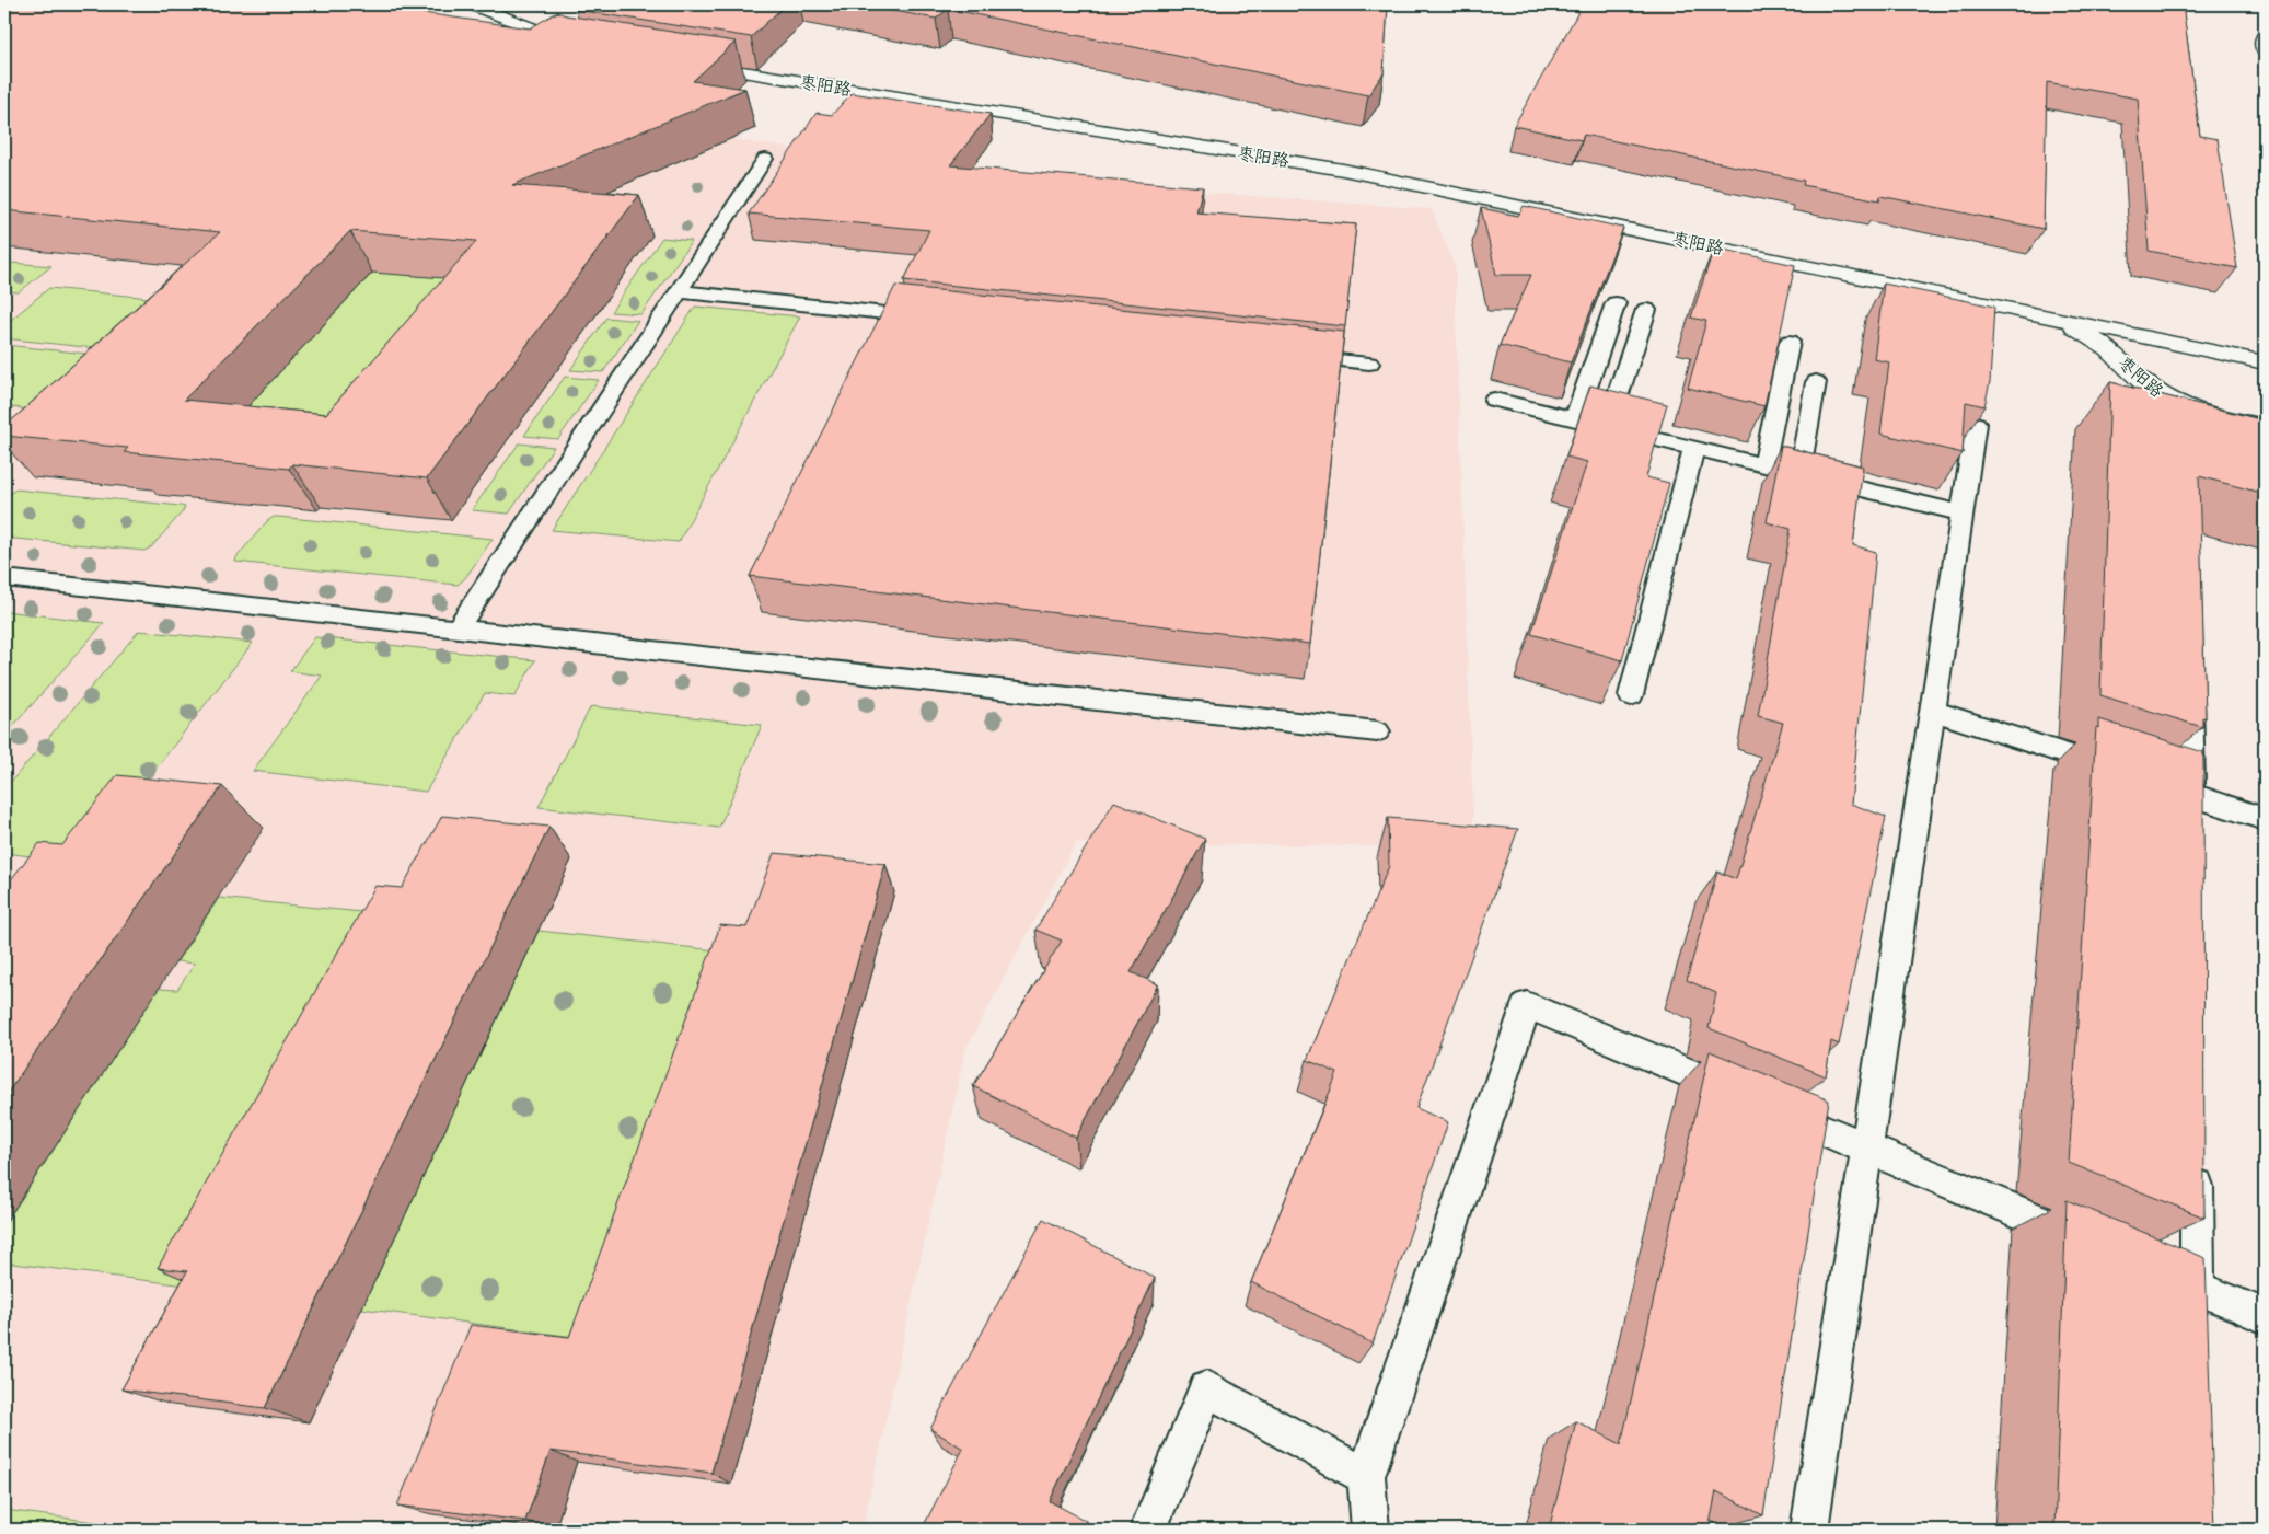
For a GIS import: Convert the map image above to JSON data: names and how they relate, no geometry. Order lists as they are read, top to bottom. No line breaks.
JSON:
{"streets":{"street":["枣阳路"]}}
